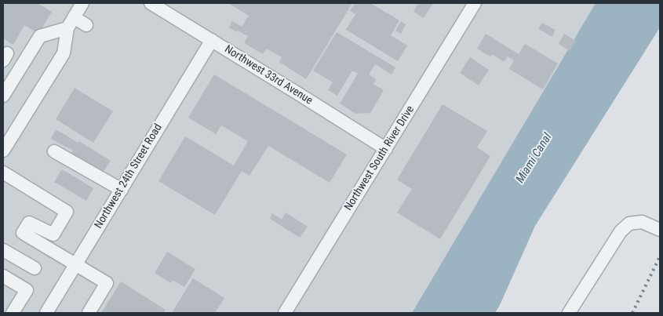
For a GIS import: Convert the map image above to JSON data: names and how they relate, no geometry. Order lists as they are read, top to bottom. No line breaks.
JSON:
{"streets":{"street":["Northwest 33rd Avenue","Northwest South River Drive","Northwest 24th Street Road"]},"crossings":[["Northwest 33rd Avenue","Northwest South River Drive"],["Northwest 33rd Avenue","Northwest 24th Street Road"]],"water":["Miami Canal"]}
